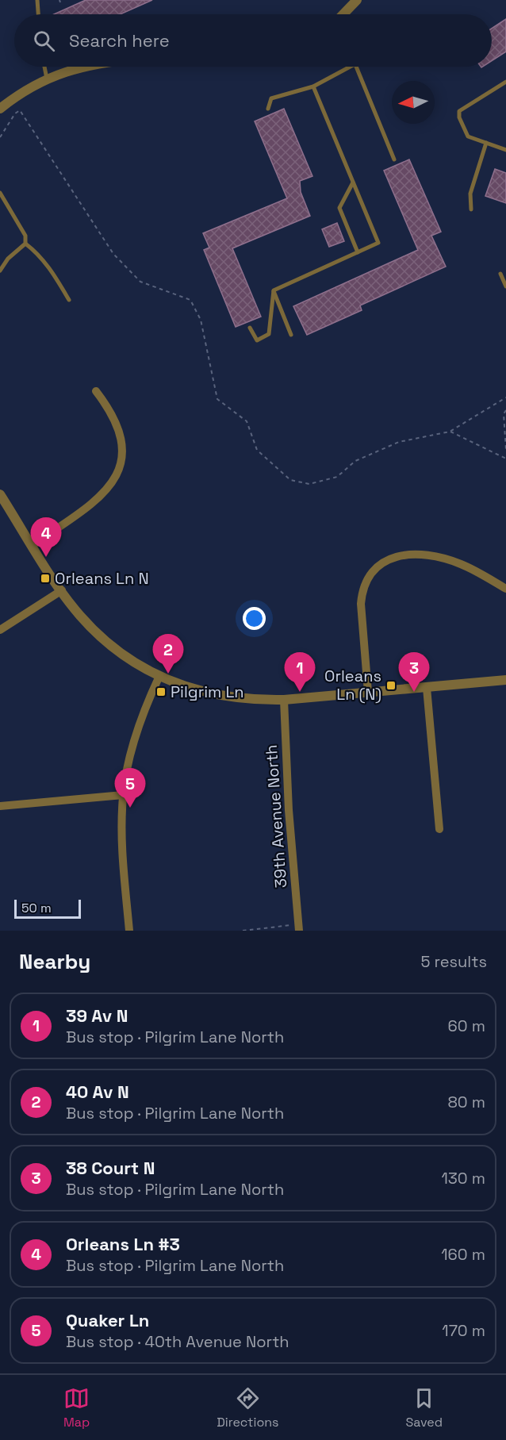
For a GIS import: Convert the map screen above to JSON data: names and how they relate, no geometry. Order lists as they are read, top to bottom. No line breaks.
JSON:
{"streets":{"street":["39th Avenue North"]},"places":{"transit":["Orleans Ln N","Orleans Ln (N)","Pilgrim Ln"]},"scale_bar":"50 m","north":"left","page":{"search":"Search here","pins":["4","2","1","3","5"],"scale":"50 m","heading":["Nearby","5 results"],"list":[{"mark":"1","name":"39 Av N","note":"Bus stop · Pilgrim Lane North","value":"60 m"},{"mark":"2","name":"40 Av N","note":"Bus stop · Pilgrim Lane North","value":"80 m"},{"mark":"3","name":"38 Court N","note":"Bus stop · Pilgrim Lane North","value":"130 m"},{"mark":"4","name":"Orleans Ln #3","note":"Bus stop · Pilgrim Lane North","value":"160 m"},{"mark":"5","name":"Quaker Ln","note":"Bus stop · 40th Avenue North","value":"170 m"}],"nav":["Map","Directions","Saved"]}}
